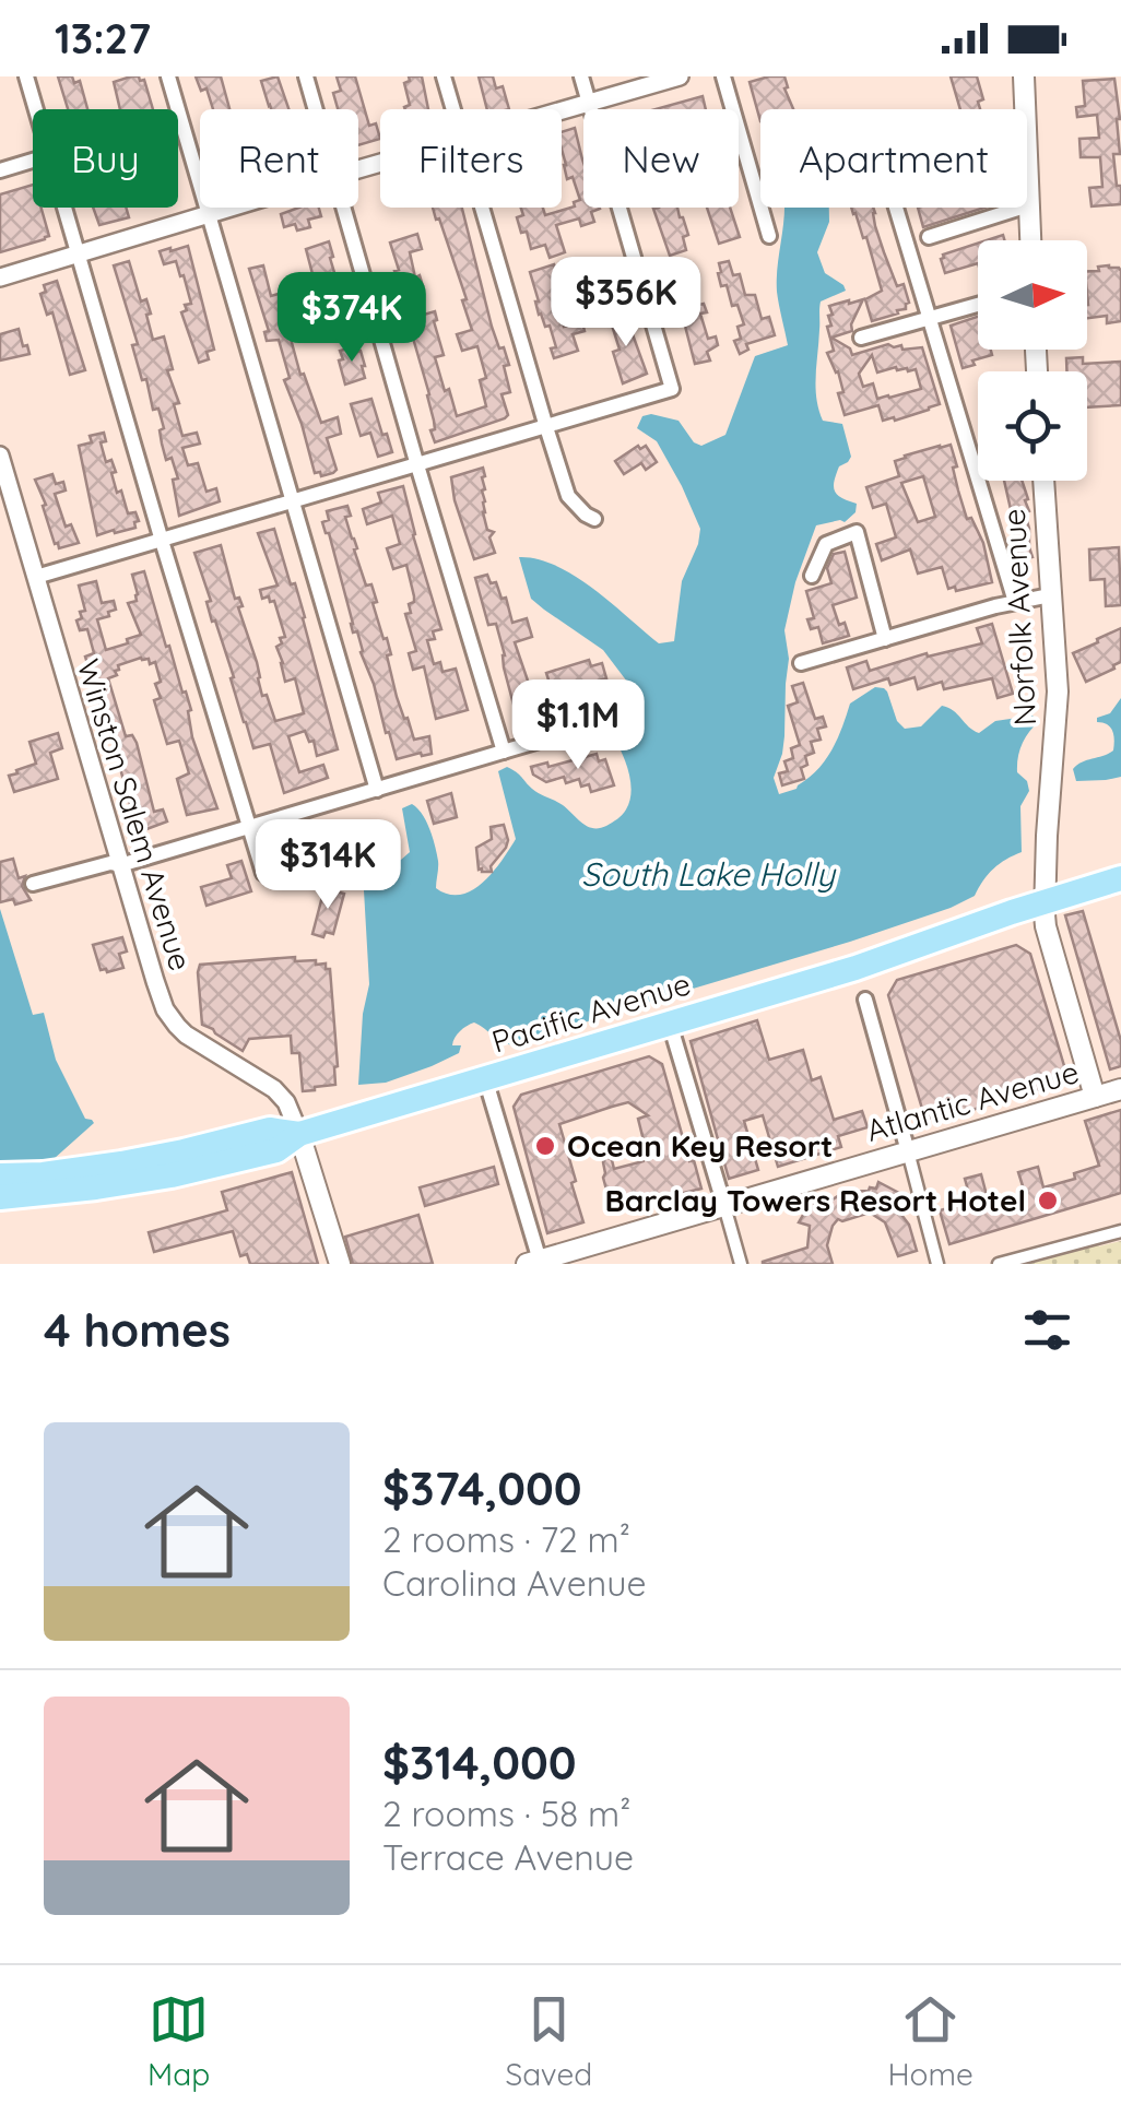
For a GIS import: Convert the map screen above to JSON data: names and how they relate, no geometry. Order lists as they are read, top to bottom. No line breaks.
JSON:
{"streets":{"highway":["Pacific Avenue"],"main road":["Norfolk Avenue","Atlantic Avenue"],"street":["Winston Salem Avenue"]},"crossings":[["Norfolk Avenue","Pacific Avenue"],["Norfolk Avenue","Atlantic Avenue"],["Winston Salem Avenue","Pacific Avenue"]],"water":["South Lake Holly"],"places":["Ocean Key Resort","Barclay Towers Resort Hotel"],"north":"right","page":{"status":"13:27","chip":["Buy","Rent","Filters","New","Apartment"],"price":["$356K","$374K","$1.1M","$314K"],"heading":"4 homes","list":[{"name":"$374,000","note":"2 rooms · 72 m² · Carolina Avenue"},{"name":"$314,000","note":"2 rooms · 58 m² · Terrace Avenue"}],"tabs":["Map","Saved","Home"]}}
